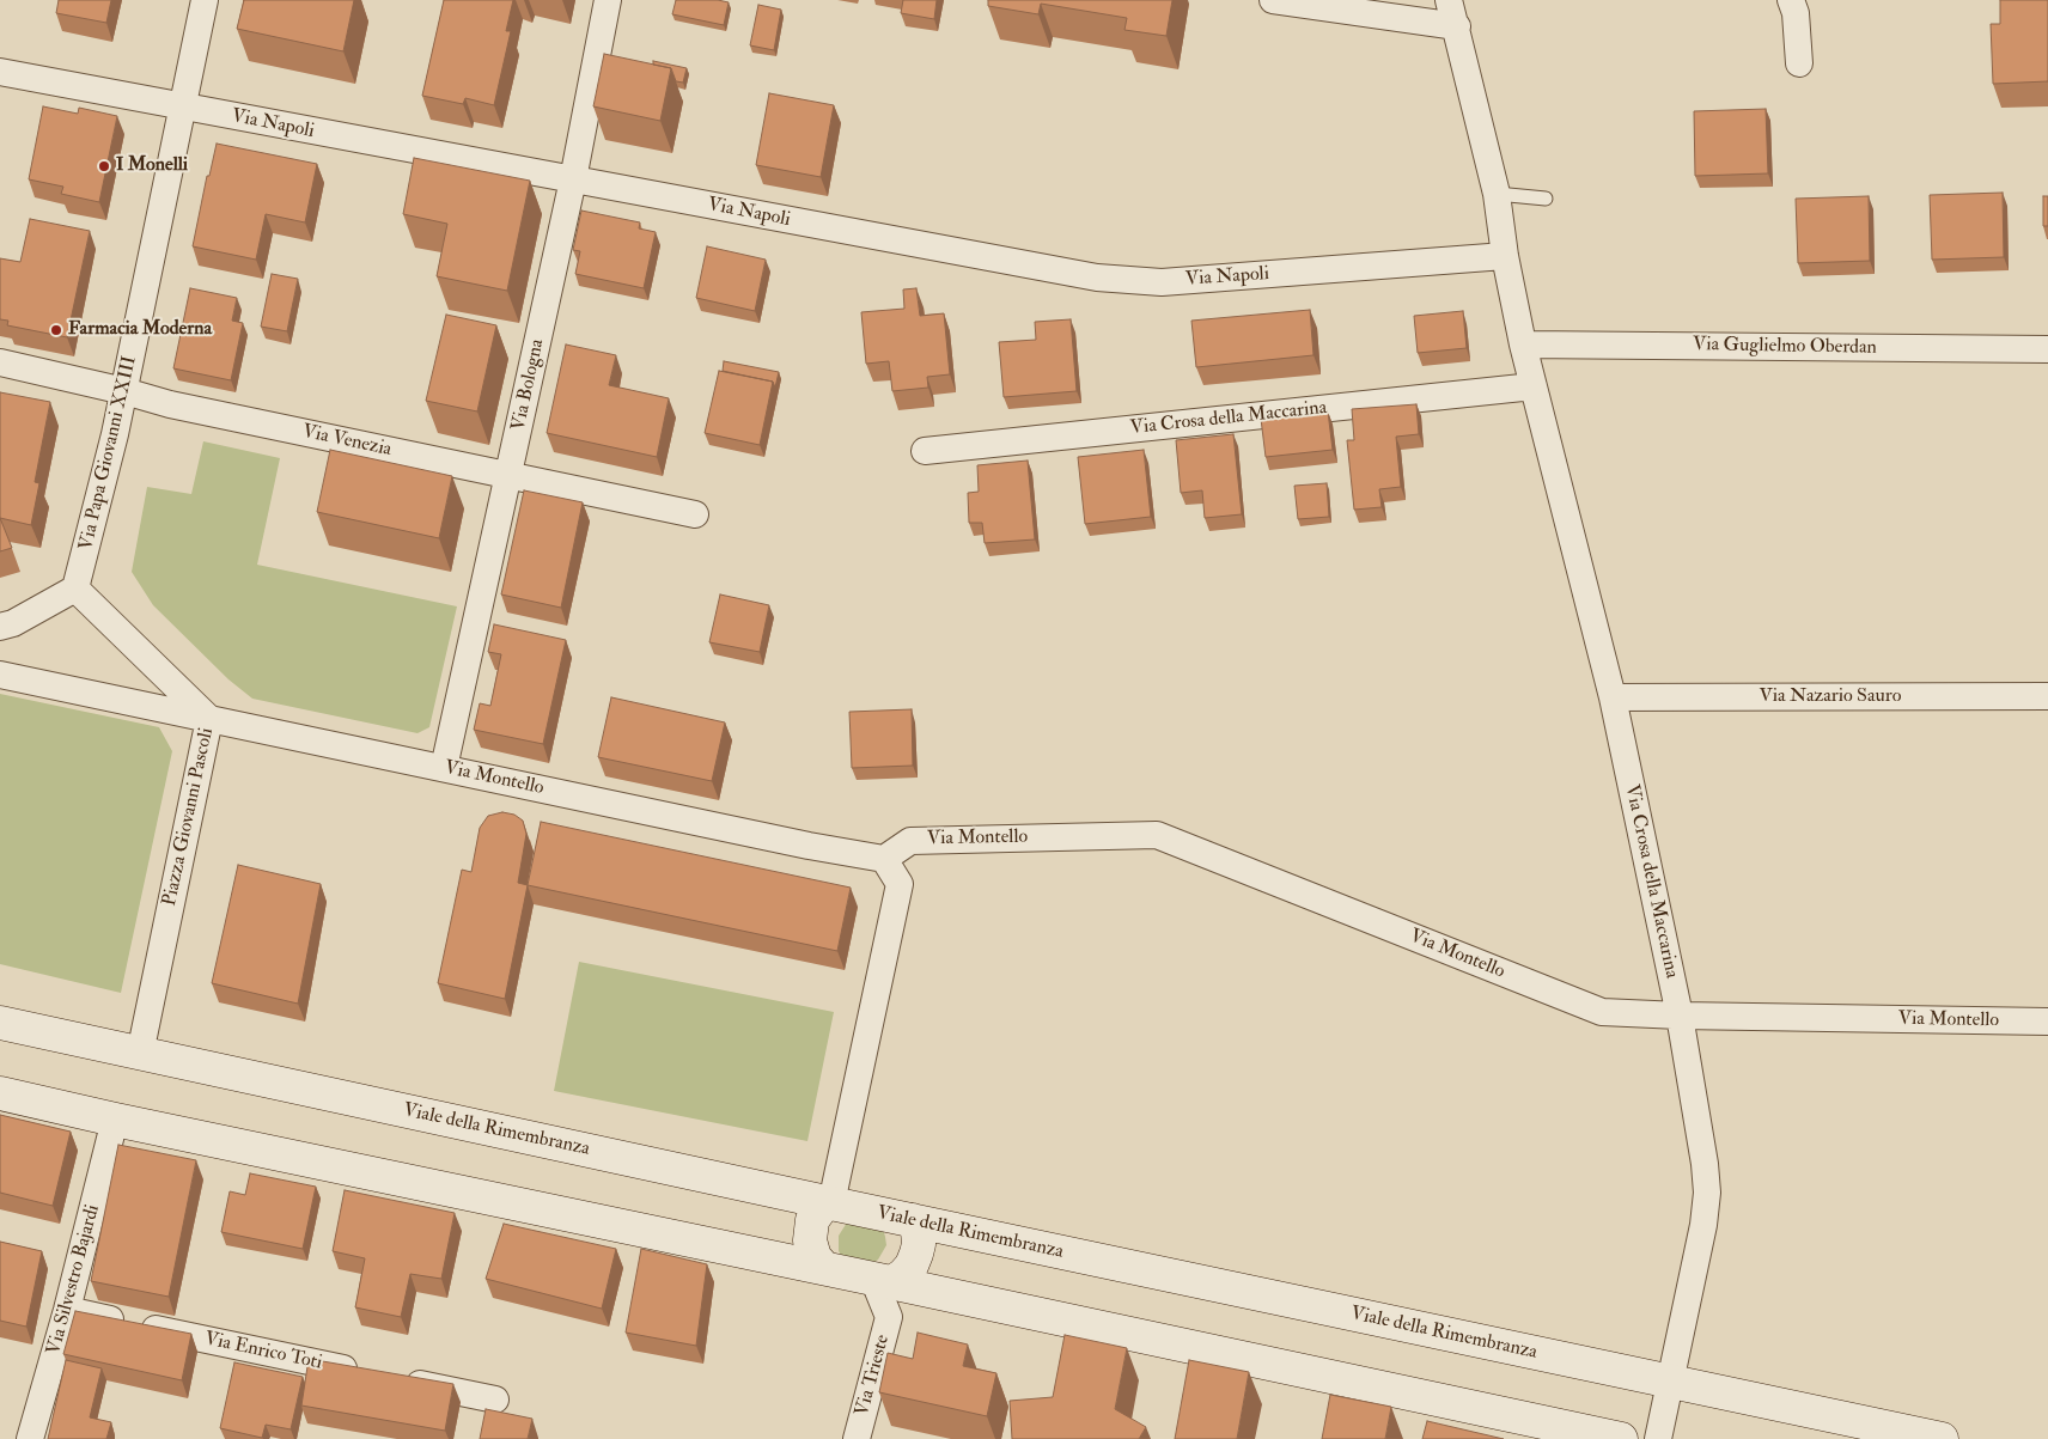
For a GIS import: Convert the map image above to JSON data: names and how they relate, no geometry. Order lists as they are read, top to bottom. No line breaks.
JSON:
{"streets":{"street":["Via Napoli","Via Guglielmo Oberdan","Via Bologna","Via Crosa della Maccarina","Via Venezia","Via Papa Giovanni XXIII","Via Nazario Sauro","Via Montello","Piazza Giovanni Pascoli","Viale della Rimembranza","Via Silvestro Bajardi","Via Enrico Toti","Via Trieste"]},"crossings":[["Via Napoli","Via Bologna"],["Via Napoli","Via Crosa della Maccarina"],["Via Napoli","Via Papa Giovanni XXIII"],["Via Guglielmo Oberdan","Via Crosa della Maccarina"],["Via Bologna","Via Venezia"],["Via Bologna","Via Montello"],["Via Crosa della Maccarina","Via Nazario Sauro"],["Via Crosa della Maccarina","Via Montello"],["Via Crosa della Maccarina","Viale della Rimembranza"],["Via Venezia","Via Papa Giovanni XXIII"],["Via Montello","Piazza Giovanni Pascoli"],["Piazza Giovanni Pascoli","Viale della Rimembranza"],["Viale della Rimembranza","Via Trieste"],["Via Silvestro Bajardi","Via Enrico Toti"]],"places":["I Monelli","Farmacia Moderna"]}
